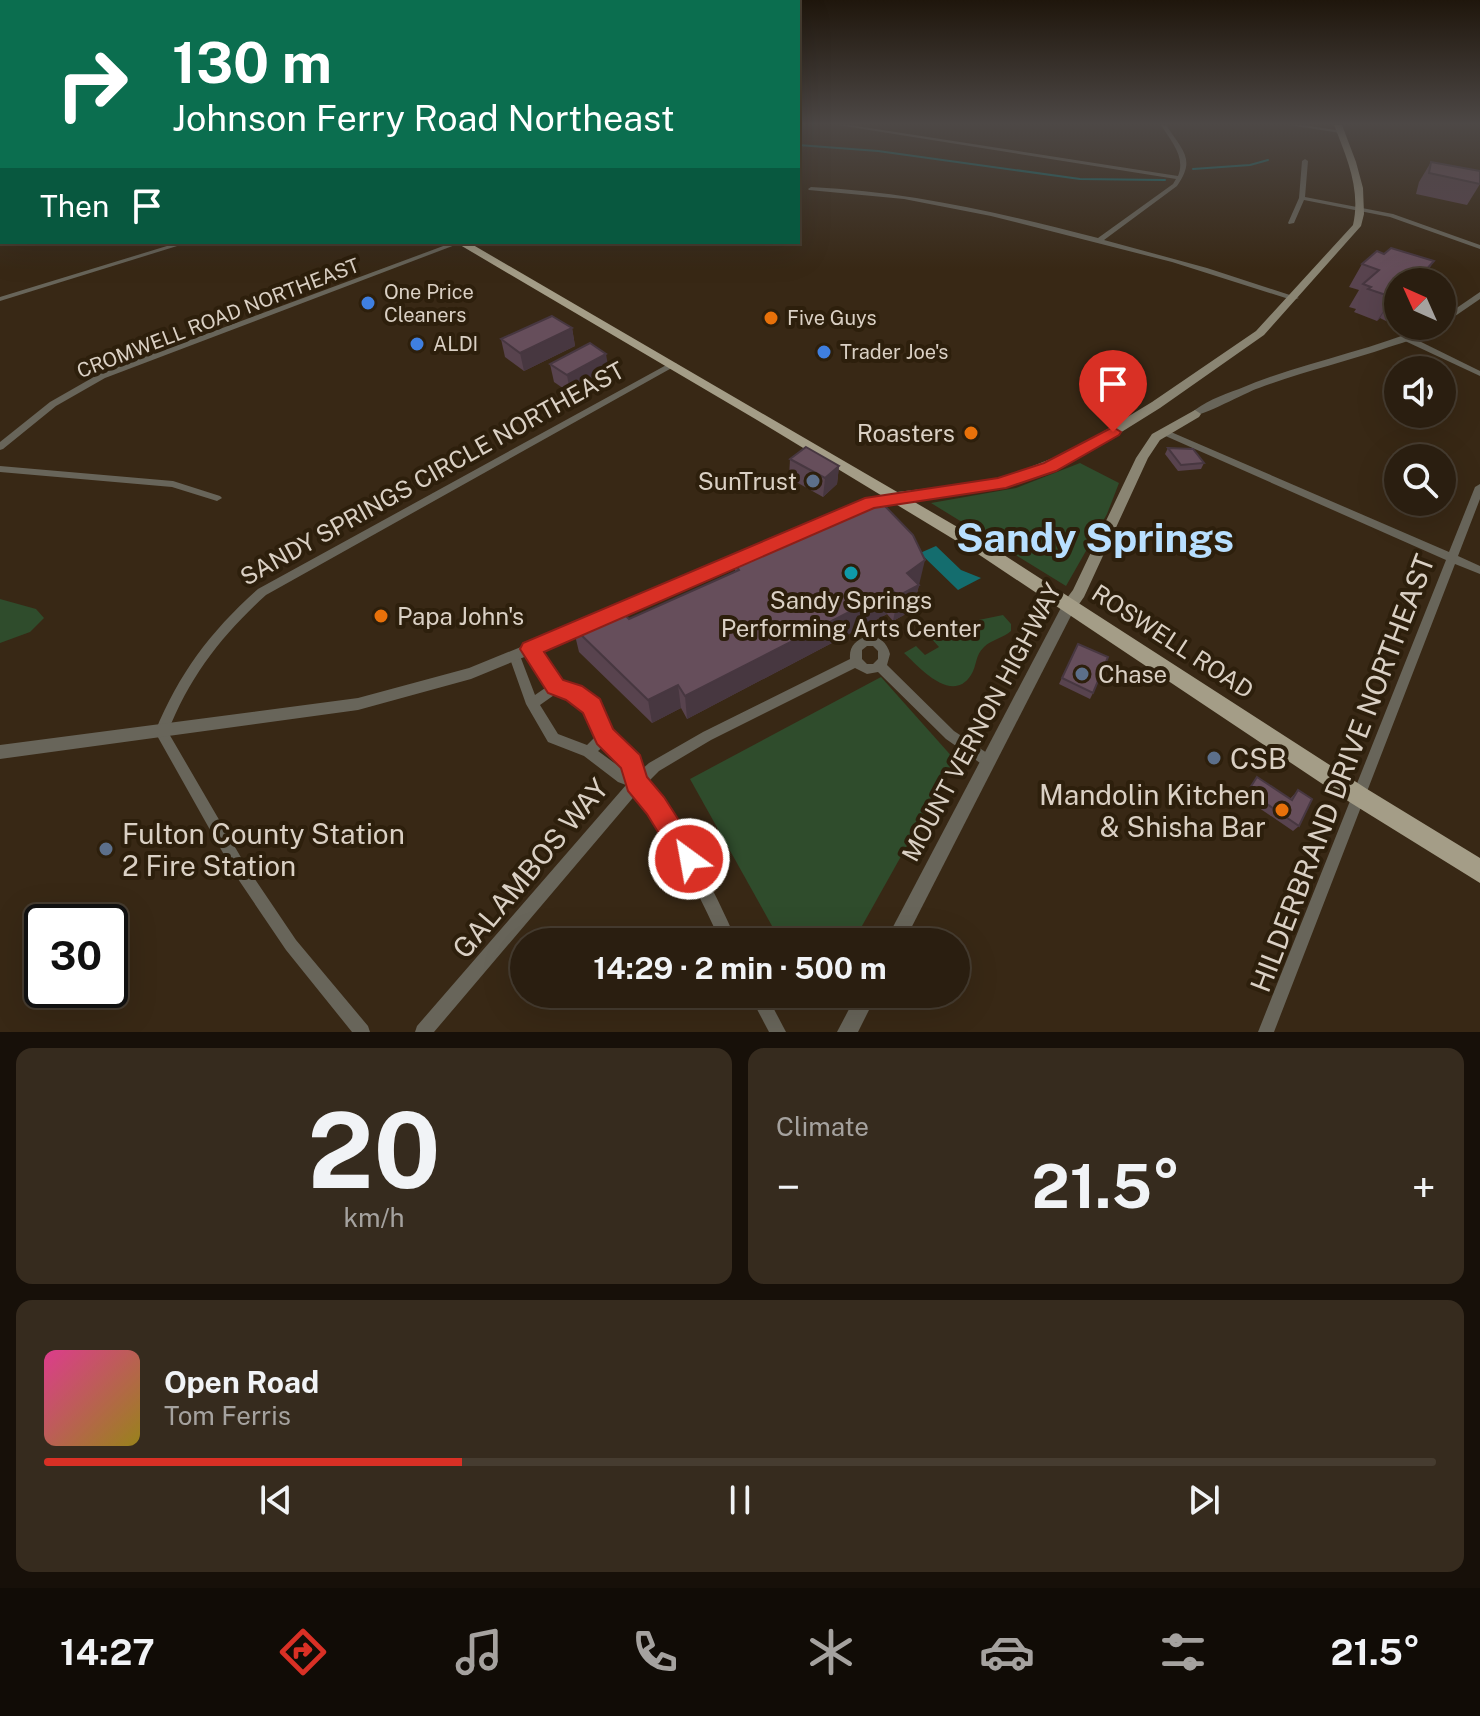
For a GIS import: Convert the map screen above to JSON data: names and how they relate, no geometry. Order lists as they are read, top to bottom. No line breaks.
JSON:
{"streets":{"main road":["ROSWELL ROAD","MOUNT VERNON HIGHWAY"],"street":["CROMWELL ROAD NORTHEAST","SANDY SPRINGS CIRCLE NORTHEAST","HILDERBRAND DRIVE NORTHEAST","GALAMBOS WAY"]},"crossings":[["SANDY SPRINGS CIRCLE NORTHEAST","ROSWELL ROAD"],["ROSWELL ROAD","MOUNT VERNON HIGHWAY"],["ROSWELL ROAD","HILDERBRAND DRIVE NORTHEAST"],["MOUNT VERNON HIGHWAY","GALAMBOS WAY"]],"districts":["Sandy Springs"],"places":["One Price Cleaners","Five Guys","ALDI","Trader Joe's","Roasters","SunTrust","Sandy Springs Performing Arts Center","Papa John's","Chase","CSB","Mandolin Kitchen & Shisha Bar","Fulton County Station 2 Fire Station"],"north":"top left","page":{"turn":["130 m","Johnson Ferry Road Northeast"],"then":"Then","limit":"30","trip":"14:29 · 2 min · 500 m","tile":[["20","km/h"],"Climate"],"heat":["−","21.5°","+"],"song":["Open Road","Tom Ferris"],"tabs":["14:27","21.5°"]}}
